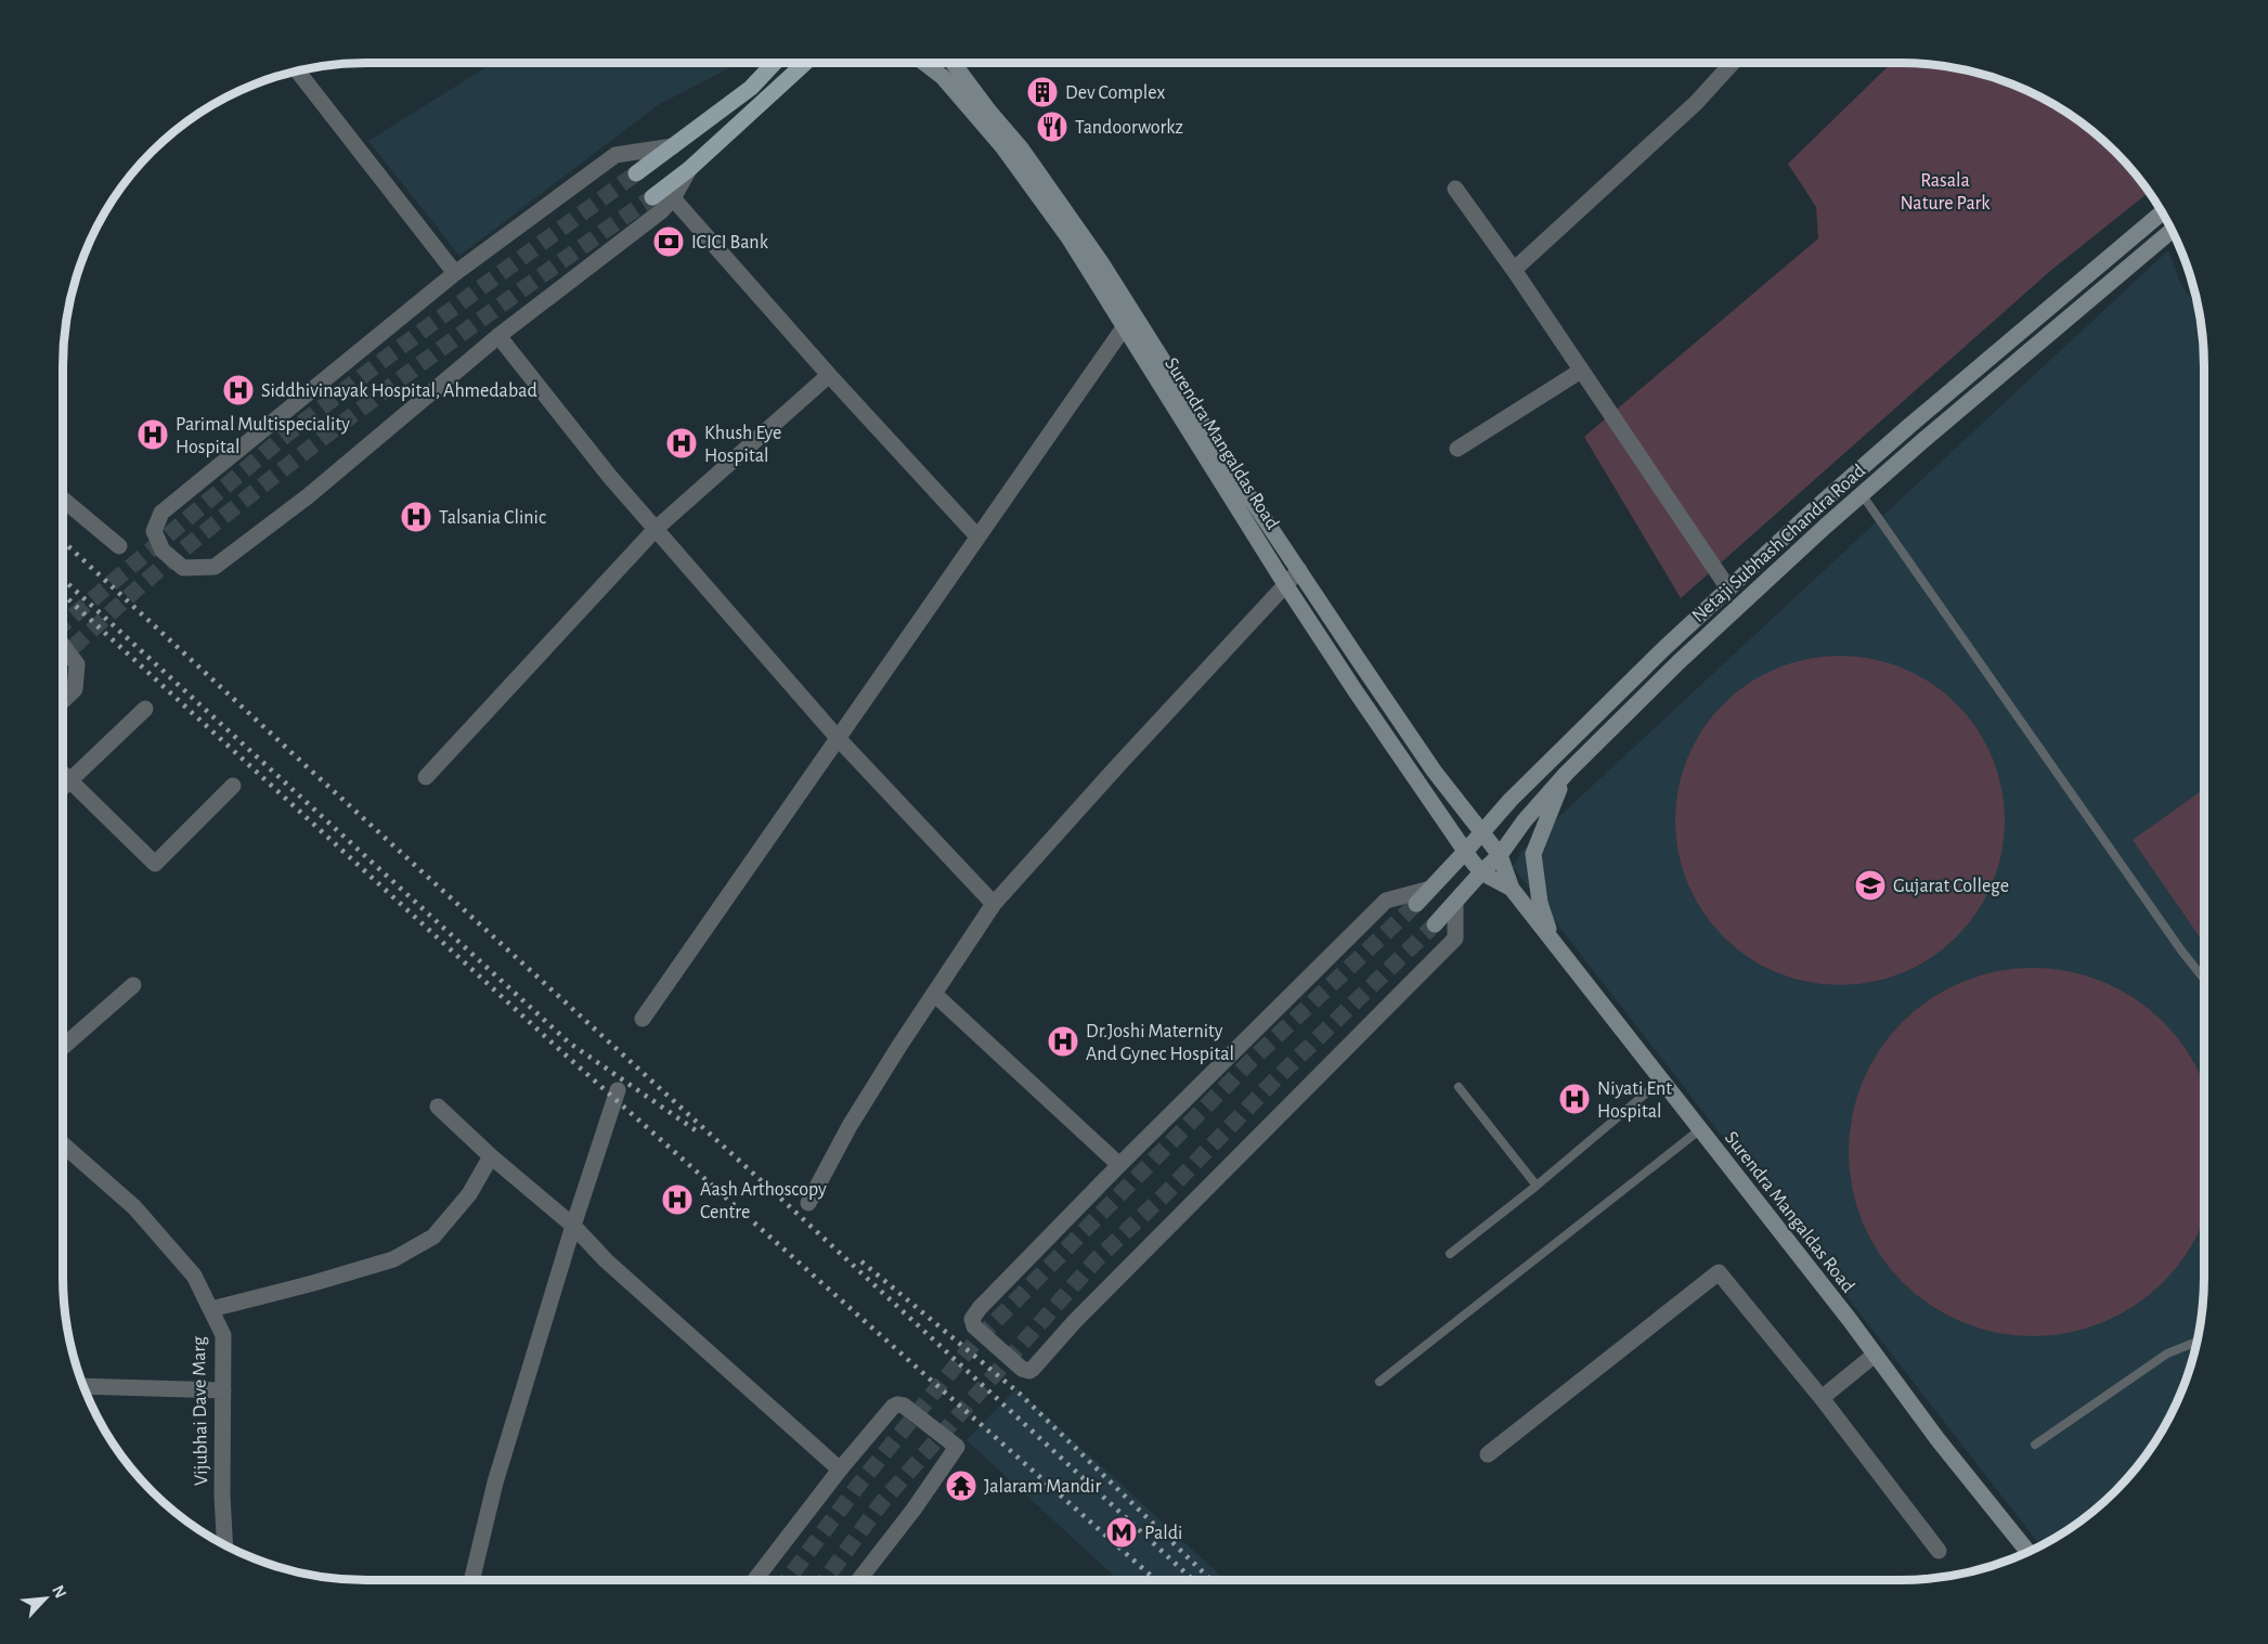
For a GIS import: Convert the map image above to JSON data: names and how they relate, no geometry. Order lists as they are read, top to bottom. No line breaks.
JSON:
{"streets":{"main road":["Surendra Mangaldas Road","Netaji Subhash Chandra Road"],"street":["Vijubhai Dave Marg"]},"crossings":[["Surendra Mangaldas Road","Netaji Subhash Chandra Road"]],"parks":["Rasala Nature Park"],"places":{"building":["Dev Complex"],"restaurant":["Tandoorworkz"],"bank":["ICICI Bank"],"hospital":["Siddhivinayak Hospital, Ahmedabad","Parimal Multispeciality Hospital","Khush Eye Hospital","Talsania Clinic","Dr.Joshi Maternity And Gynec Hospital","Niyati Ent Hospital","Aash Arthoscopy Centre"],"school or university":["Gujarat College"],"temple":["Jalaram Mandir"],"metro station":["Paldi"]},"north":"top right"}
